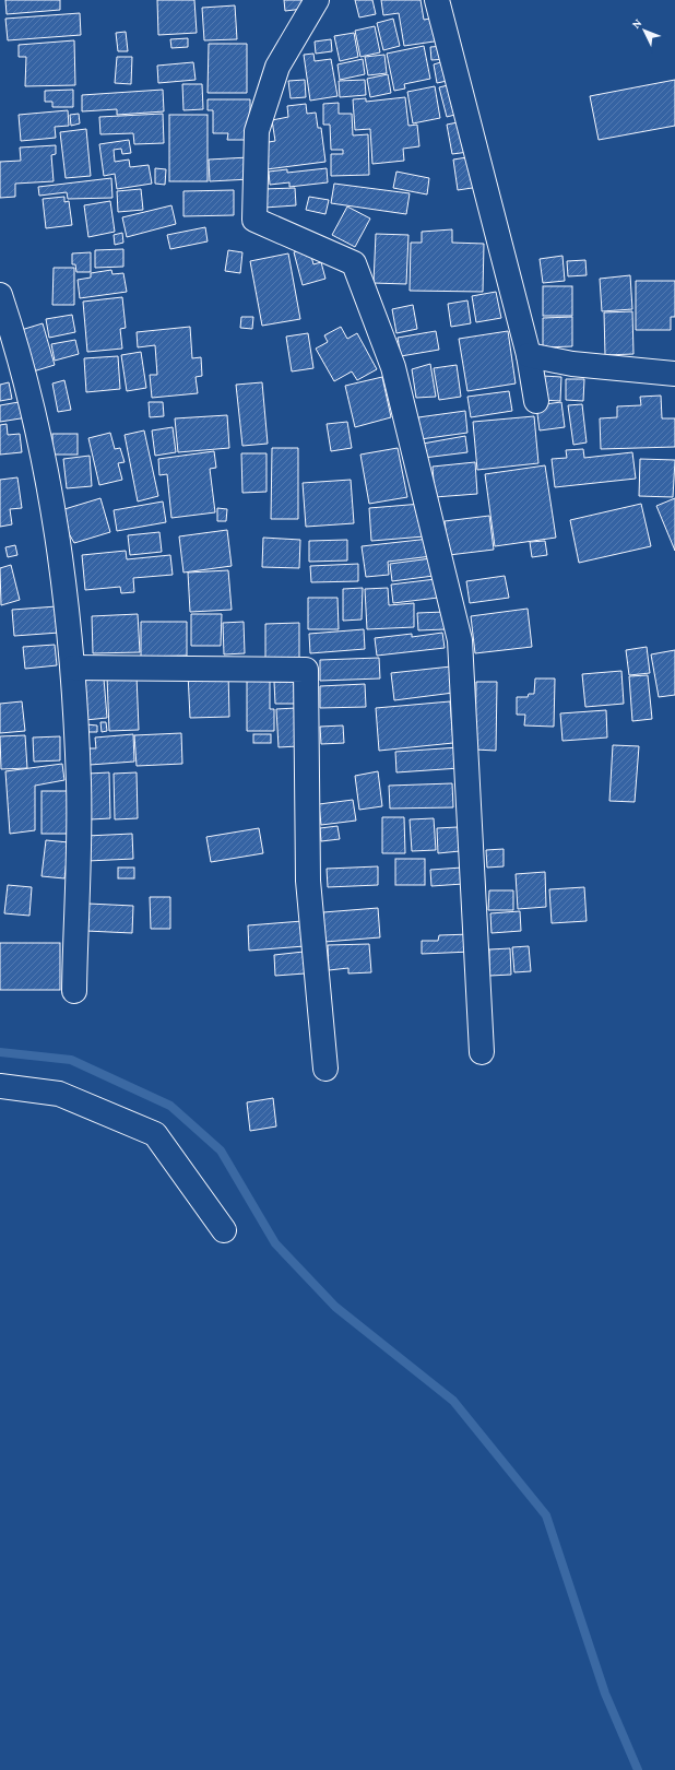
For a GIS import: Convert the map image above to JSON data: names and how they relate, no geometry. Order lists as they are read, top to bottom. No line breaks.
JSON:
{"north":"top left"}
